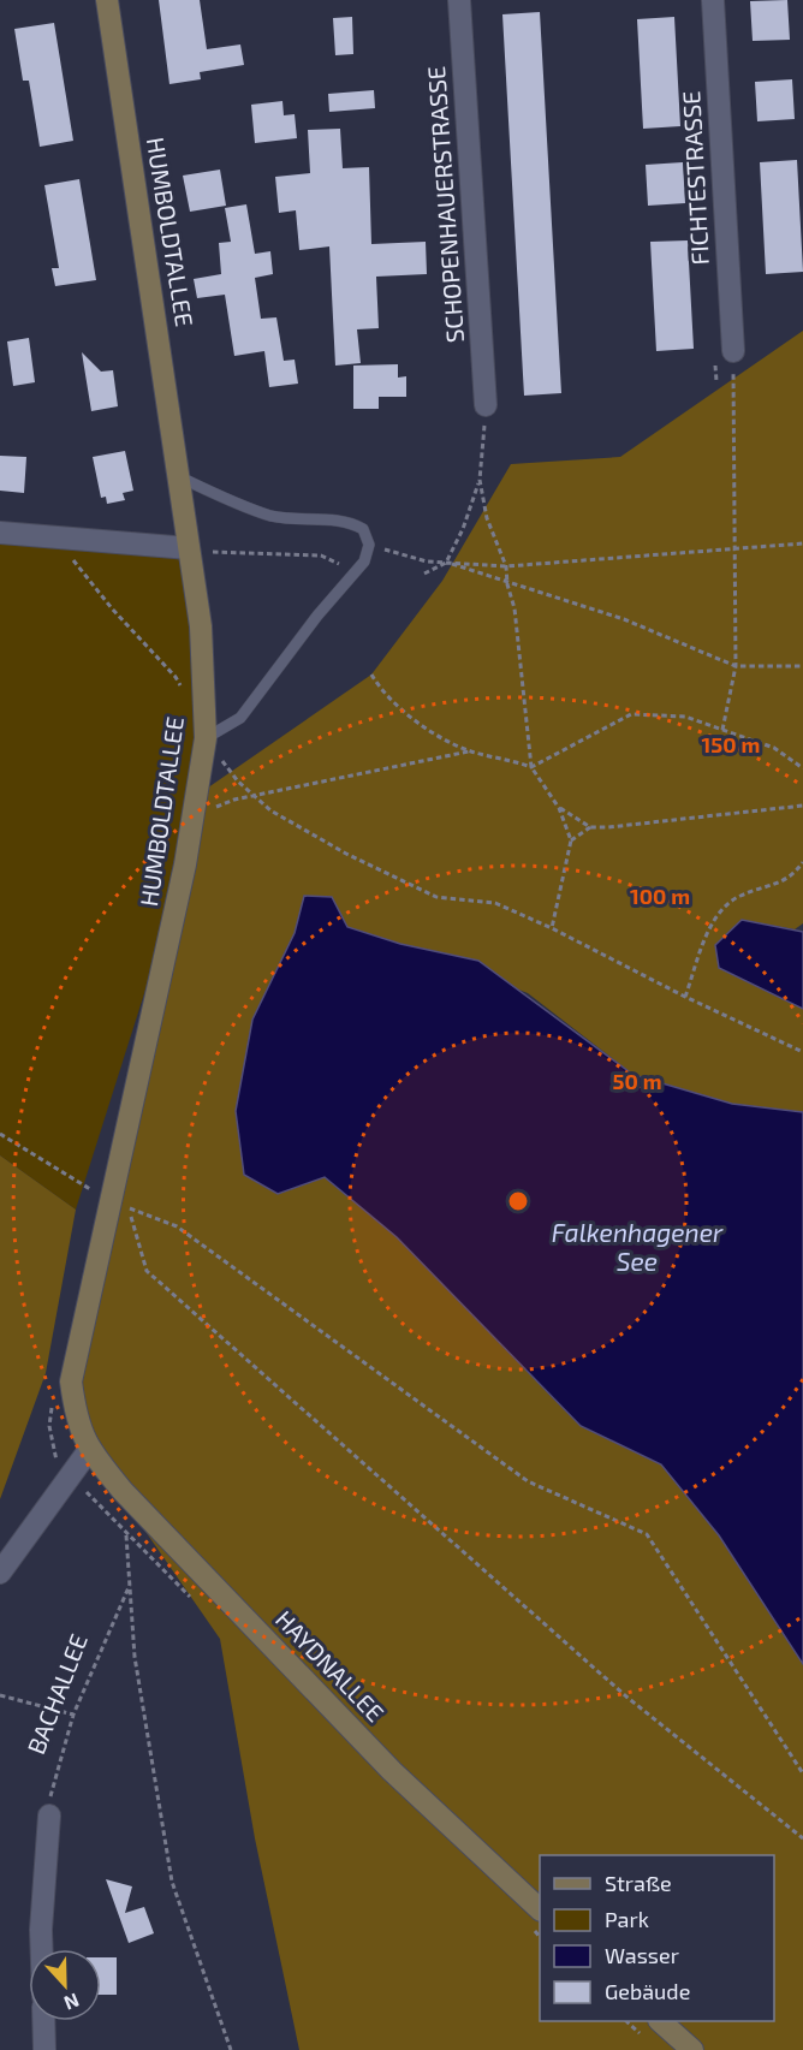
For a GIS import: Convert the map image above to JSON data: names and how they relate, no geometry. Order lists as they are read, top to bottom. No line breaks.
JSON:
{"streets":{"street":["FICHTESTRASSE","SCHOPENHAUERSTRASSE","HUMBOLDTALLEE","HAYDNALLEE"],"path":["BACHALLEE"]},"crossings":[["HUMBOLDTALLEE","HAYDNALLEE"],["HAYDNALLEE","BACHALLEE"]],"water":["Falkenhagener See"],"legend":["Straße","Park","Wasser","Gebäude"],"north":"bottom","rings":["150 m","100 m","50 m"]}
